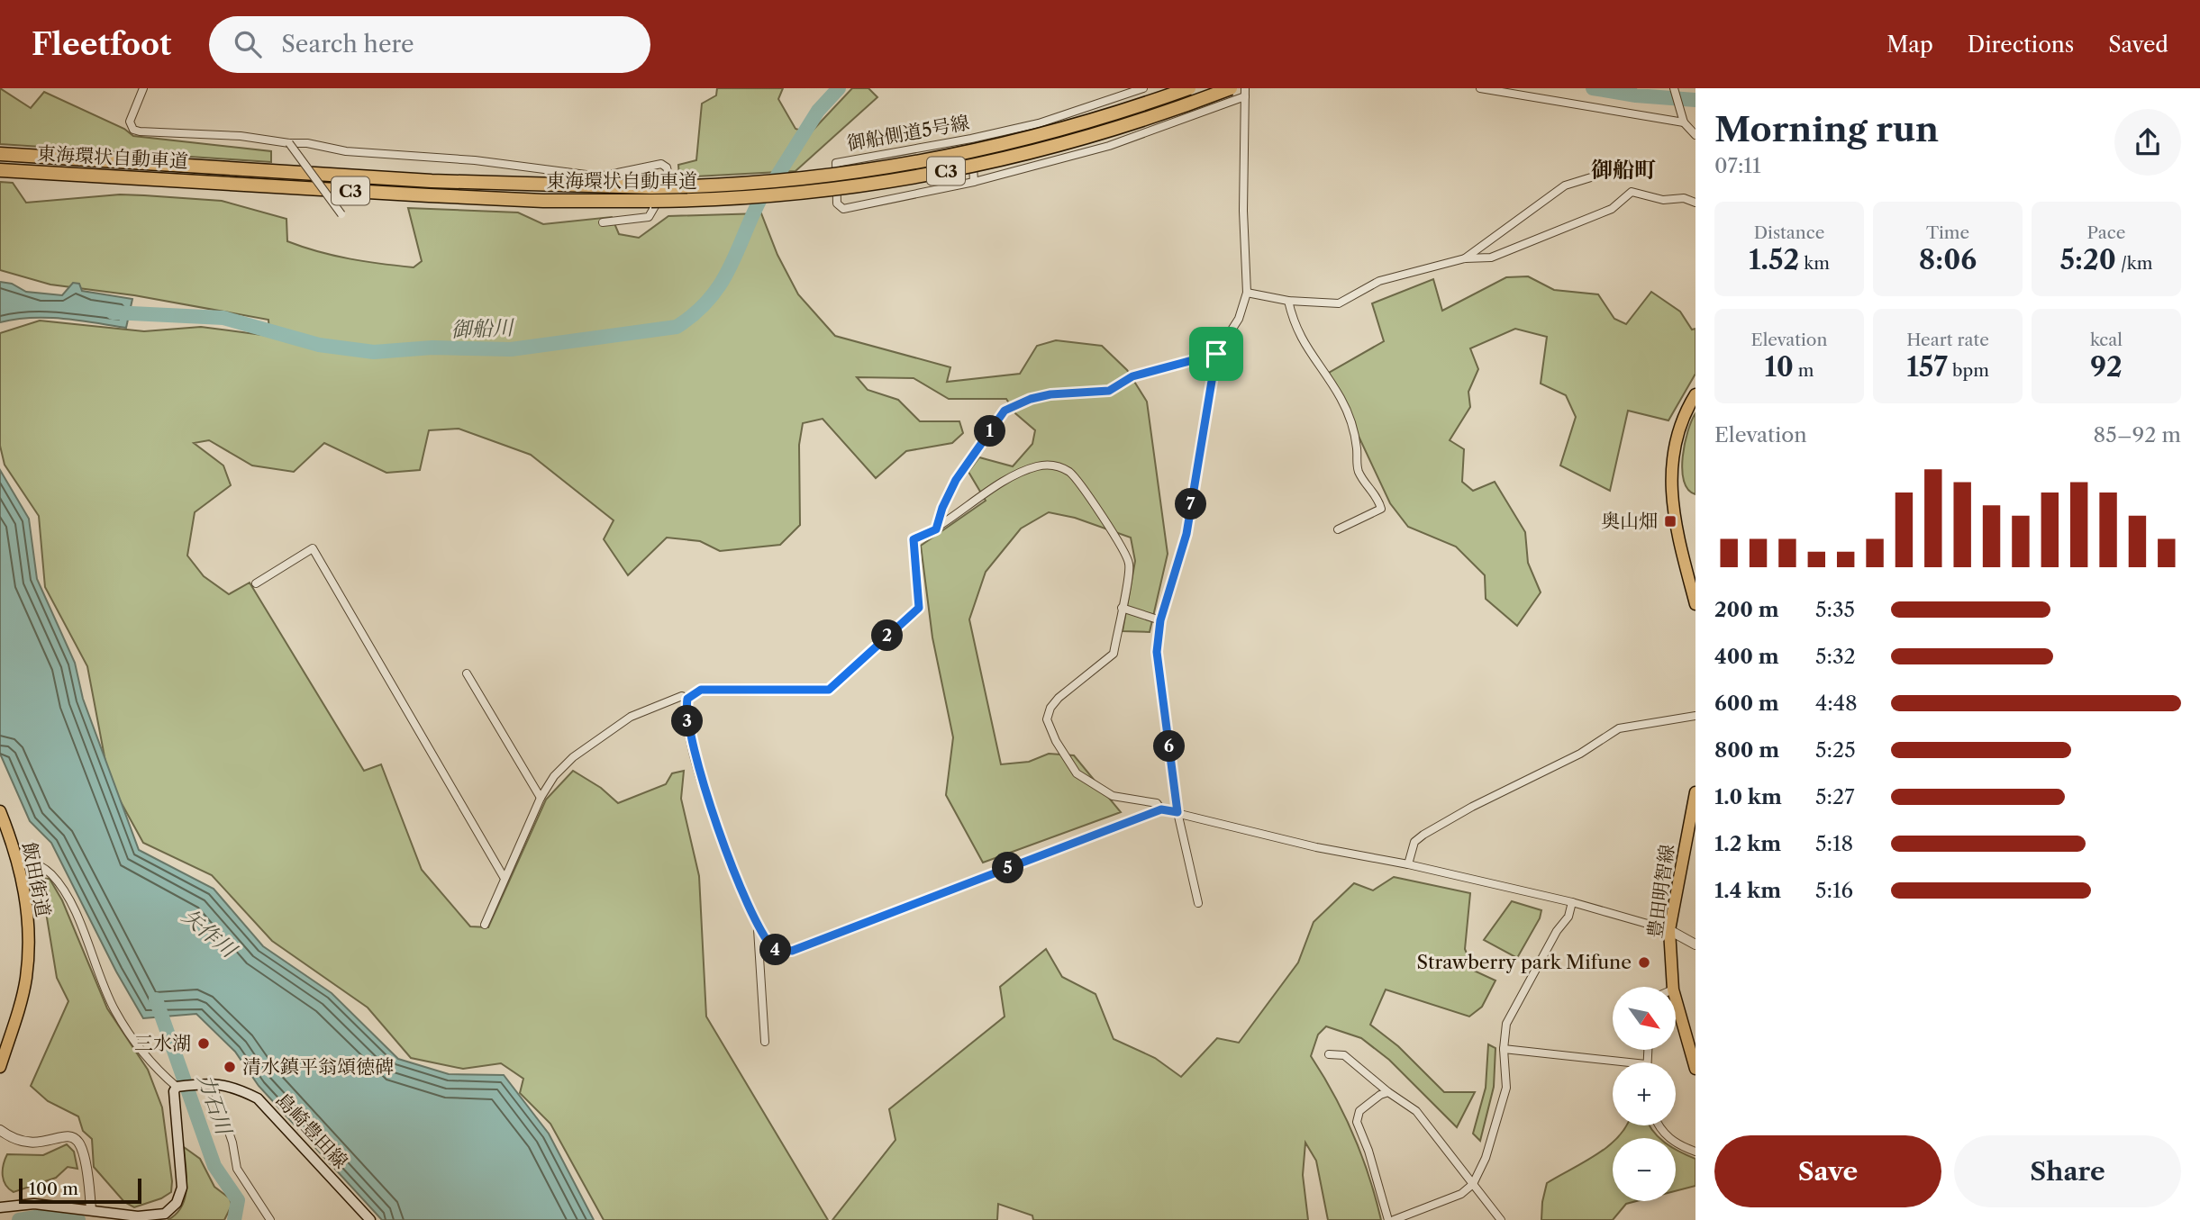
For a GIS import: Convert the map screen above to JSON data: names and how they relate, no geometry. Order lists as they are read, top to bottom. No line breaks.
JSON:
{"streets":{"highway":["東海環状自動車道","C3"],"main road":["飯田街道","豊田明智線","島崎豊田線"],"street":["御船側道5号線"]},"districts":["御船町"],"water":["御船川","矢作川","力石川"],"places":{"transit":["奥山畑"],"other":["Strawberry park Mifune","三水湖","清水鎮平翁頌徳碑"]},"scale_bar":"100 m","north":"bottom right","page":{"header":"Fleetfoot","search":"Search here","nav":["Map","Directions","Saved"],"heading":["Morning run","07:11"],"stats":[["Distance","1.52 km"],["Time","8:06"],["Pace","5:20 /km"],["Elevation","10 m"],["Heart rate","157 bpm"],["kcal","92"]],"chart":["Elevation","85–92 m"],"pins":["1","7","2","3","6","5","4"],"list":[{"name":"200 m","note":"5:35"},{"name":"400 m","note":"5:32"},{"name":"600 m","note":"4:48"},{"name":"800 m","note":"5:25"},{"name":"1.0 km","note":"5:27"},{"name":"1.2 km","note":"5:18"},{"name":"1.4 km","note":"5:16"}],"map_buttons":["+","−"],"buttons":["Save","Share"],"scale":"100 m"}}
